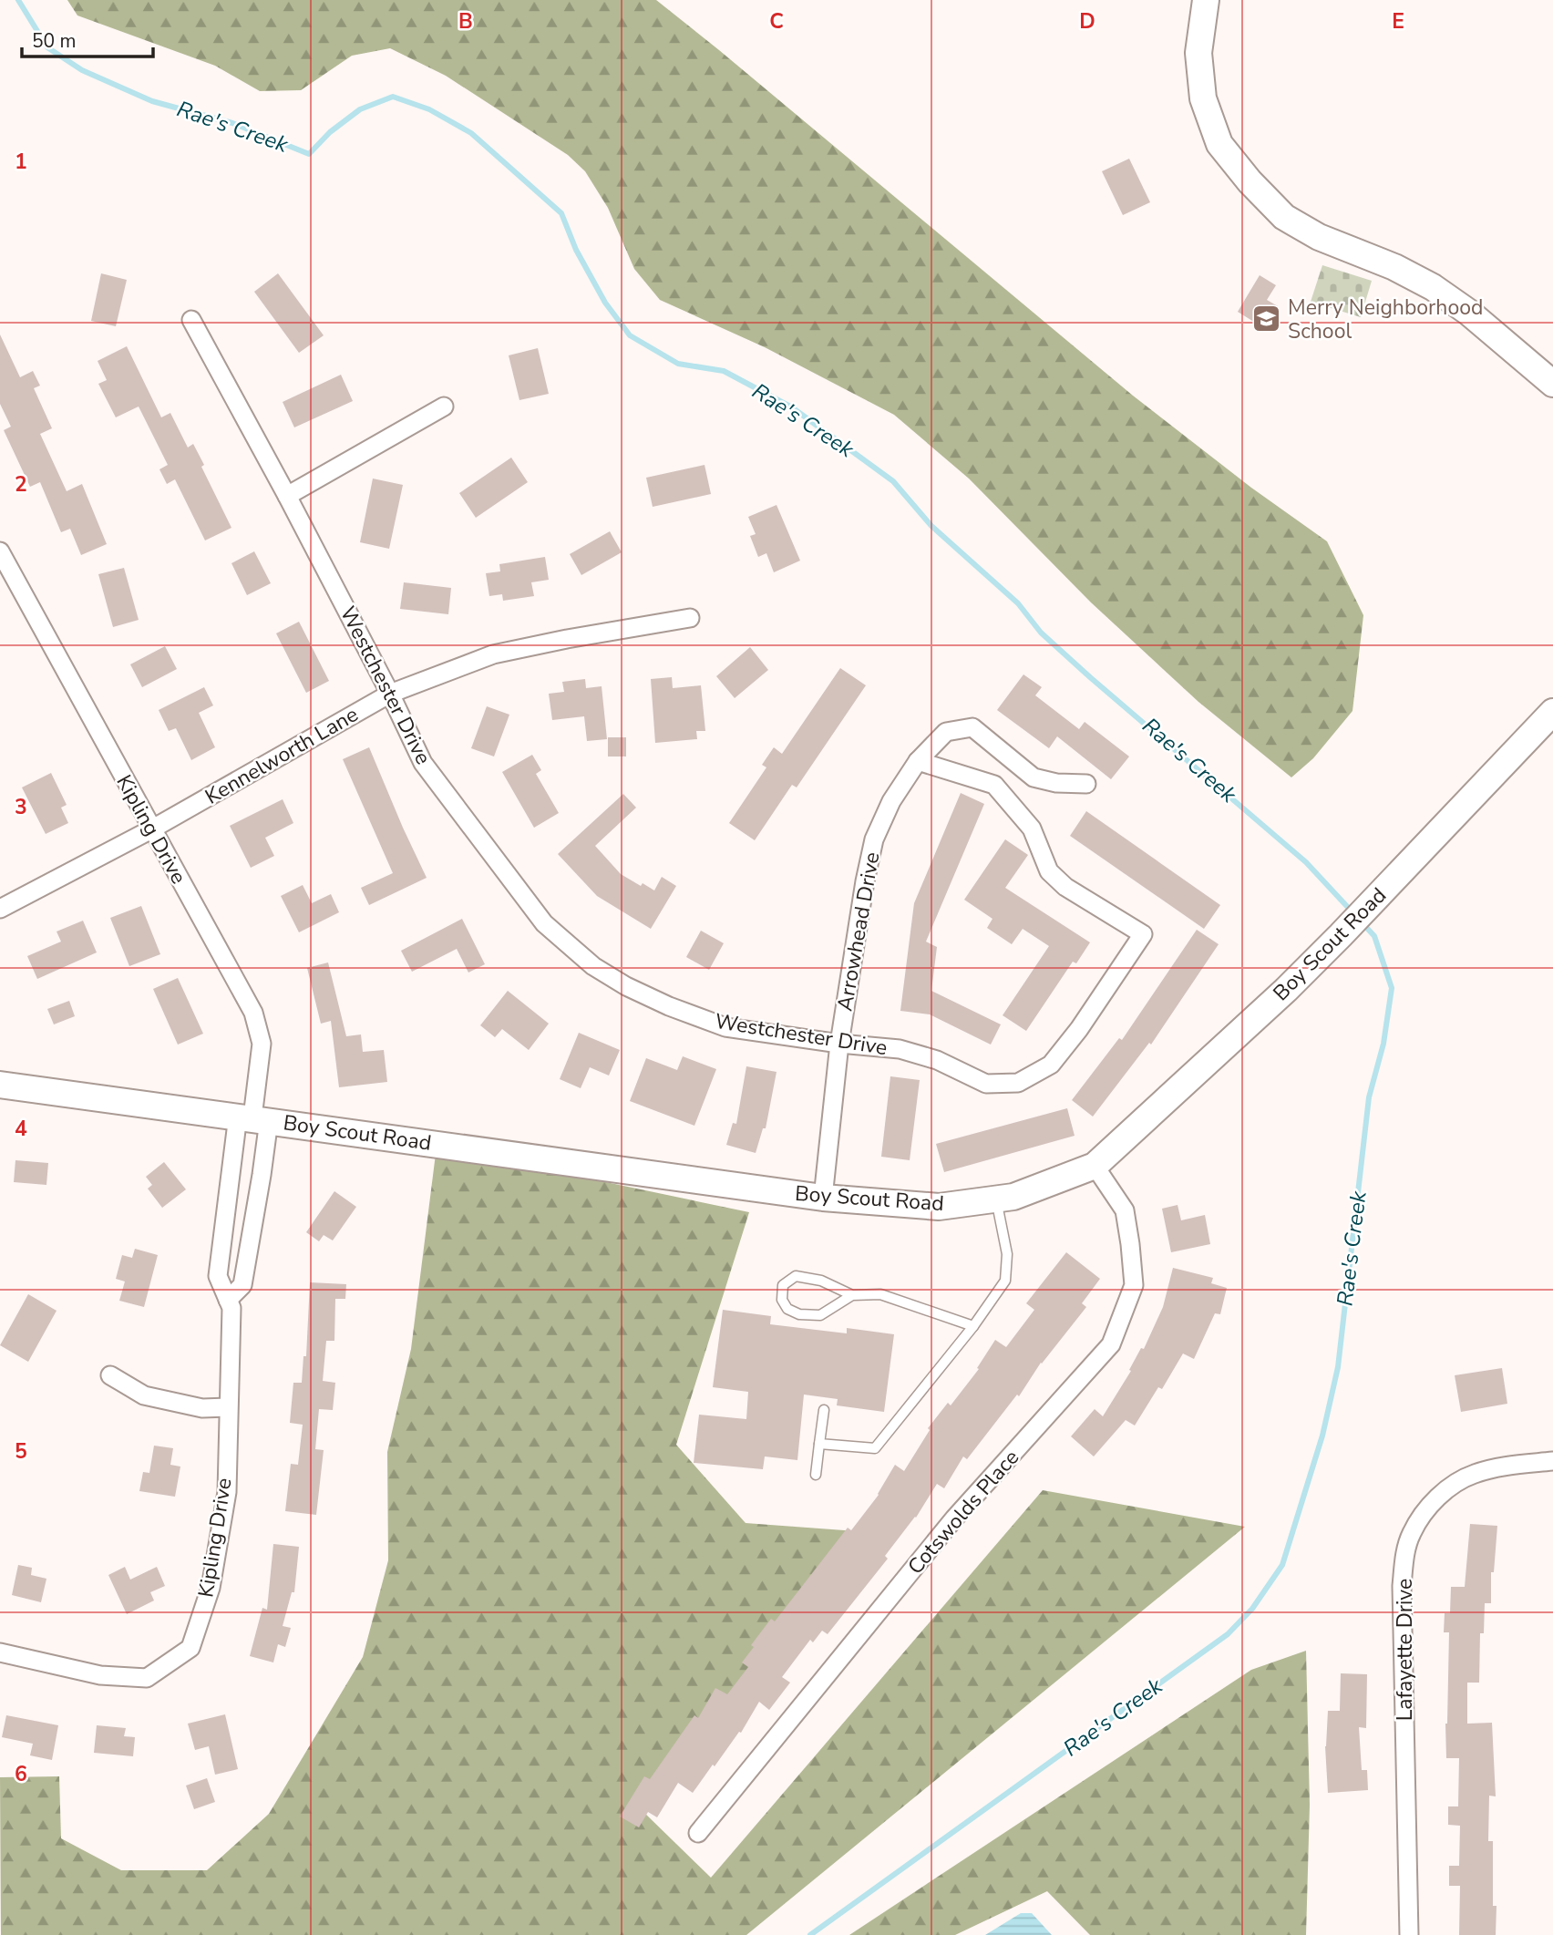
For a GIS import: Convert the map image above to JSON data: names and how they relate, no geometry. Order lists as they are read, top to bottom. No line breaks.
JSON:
{"streets":{"street":["Westchester Drive","Kennelworth Lane","Kipling Drive","Arrowhead Drive","Boy Scout Road","Cotswolds Place","Lafayette Drive"]},"crossings":[["Westchester Drive","Kennelworth Lane"],["Westchester Drive","Arrowhead Drive"],["Kennelworth Lane","Kipling Drive"],["Kipling Drive","Boy Scout Road"],["Arrowhead Drive","Boy Scout Road"],["Boy Scout Road","Cotswolds Place"]],"water":["Rae's Creek"],"places":{"school or university":["Merry Neighborhood School"]},"scale_bar":"50 m","grid":{"columns":["B","C","D","E"],"rows":["1","2","3","4","5","6"]}}
